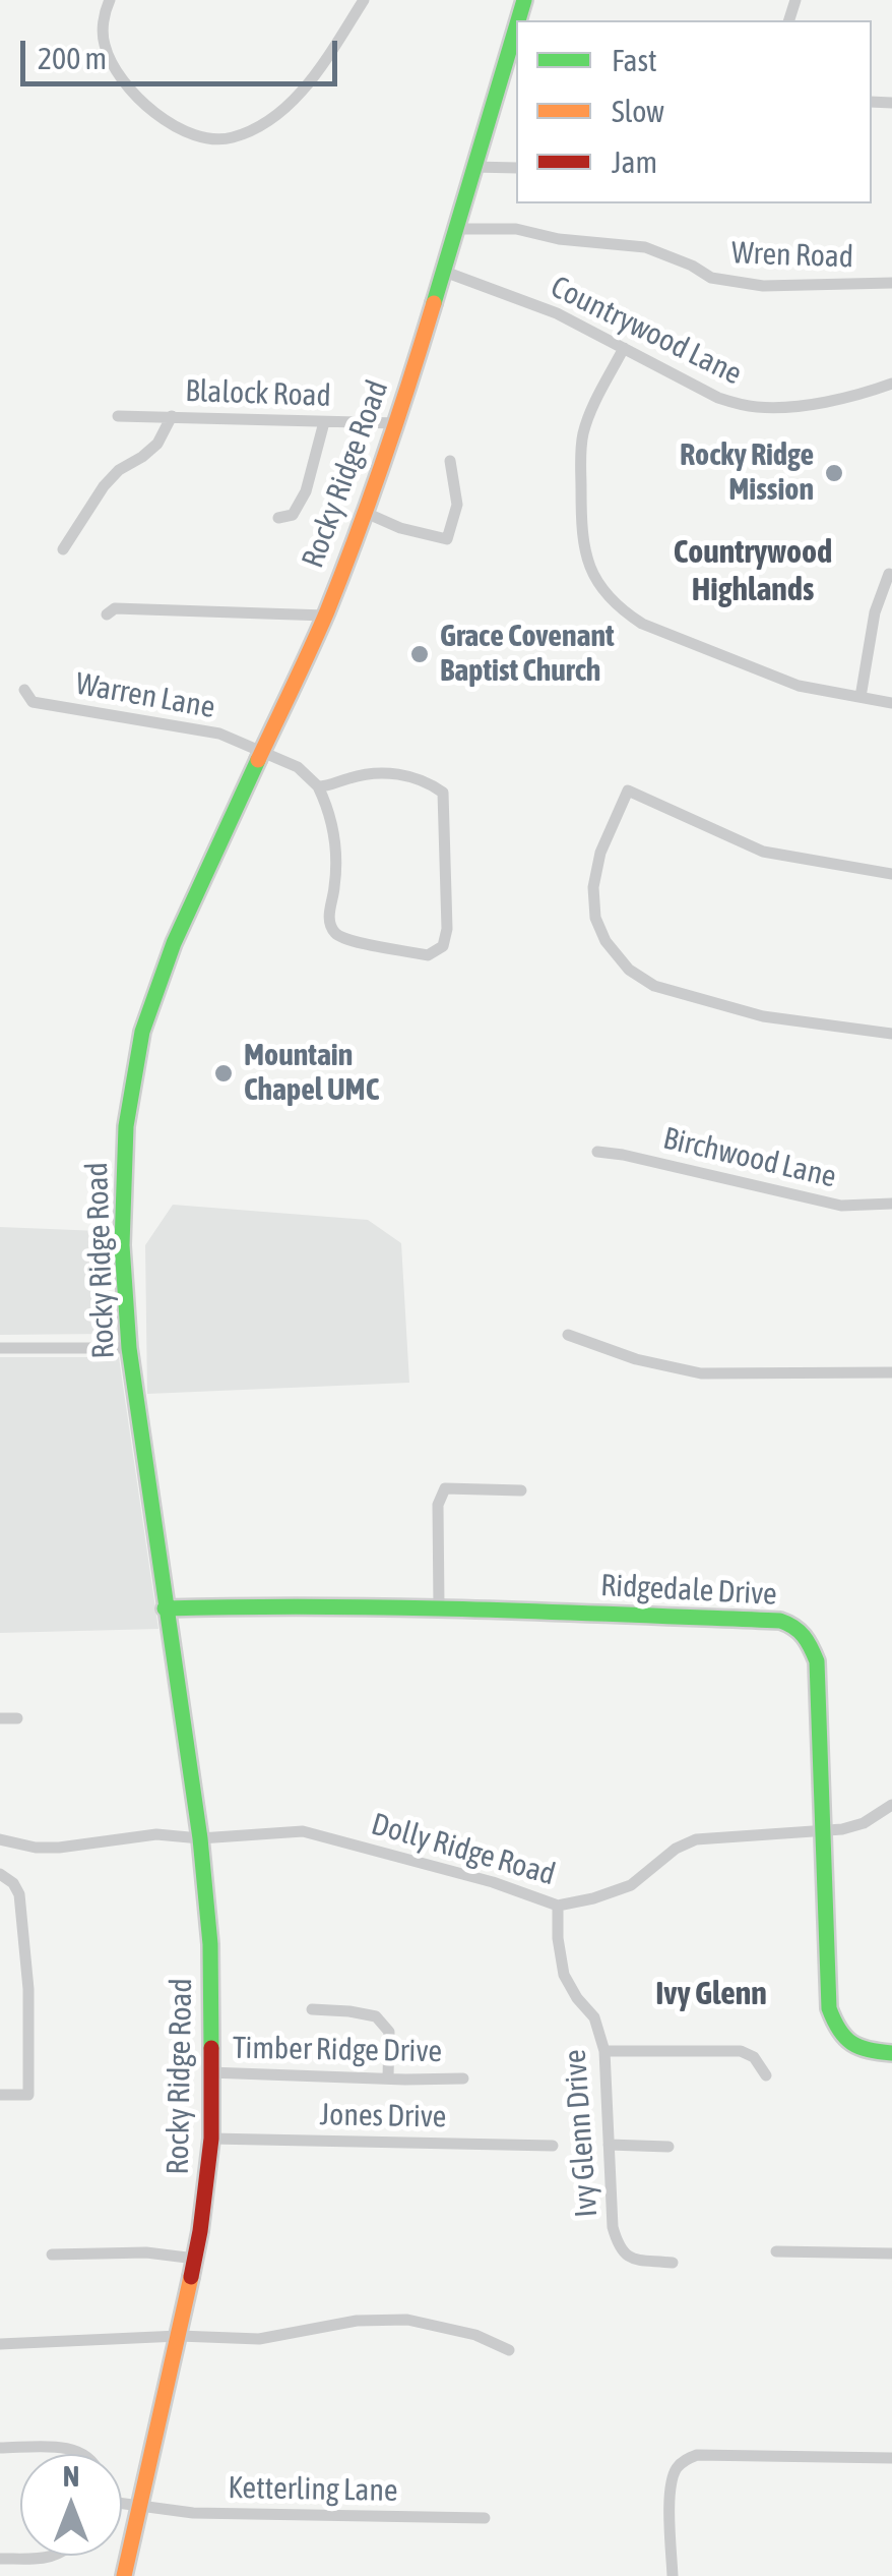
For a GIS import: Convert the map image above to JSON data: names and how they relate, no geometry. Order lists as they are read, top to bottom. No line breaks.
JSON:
{"streets":{"main road":["Rocky Ridge Road","Ridgedale Drive"],"street":["Wren Road","Countrywood Lane","Blalock Road","Warren Lane","Birchwood Lane","Dolly Ridge Road","Timber Ridge Drive","Jones Drive","Ivy Glenn Drive","Ketterling Lane"]},"crossings":[["Wren Road","Rocky Ridge Road"],["Countrywood Lane","Rocky Ridge Road"],["Blalock Road","Rocky Ridge Road"],["Rocky Ridge Road","Warren Lane"],["Rocky Ridge Road","Ridgedale Drive"],["Rocky Ridge Road","Dolly Ridge Road"],["Rocky Ridge Road","Timber Ridge Drive"],["Rocky Ridge Road","Jones Drive"],["Rocky Ridge Road","Ketterling Lane"],["Ridgedale Drive","Dolly Ridge Road"],["Dolly Ridge Road","Ivy Glenn Drive"]],"districts":["Countrywood Highlands","Ivy Glenn"],"places":["Rocky Ridge Mission","Grace Covenant Baptist Church","Mountain Chapel UMC"],"legend":["Fast","Slow","Jam"],"scale_bar":"200 m","north":"top"}
